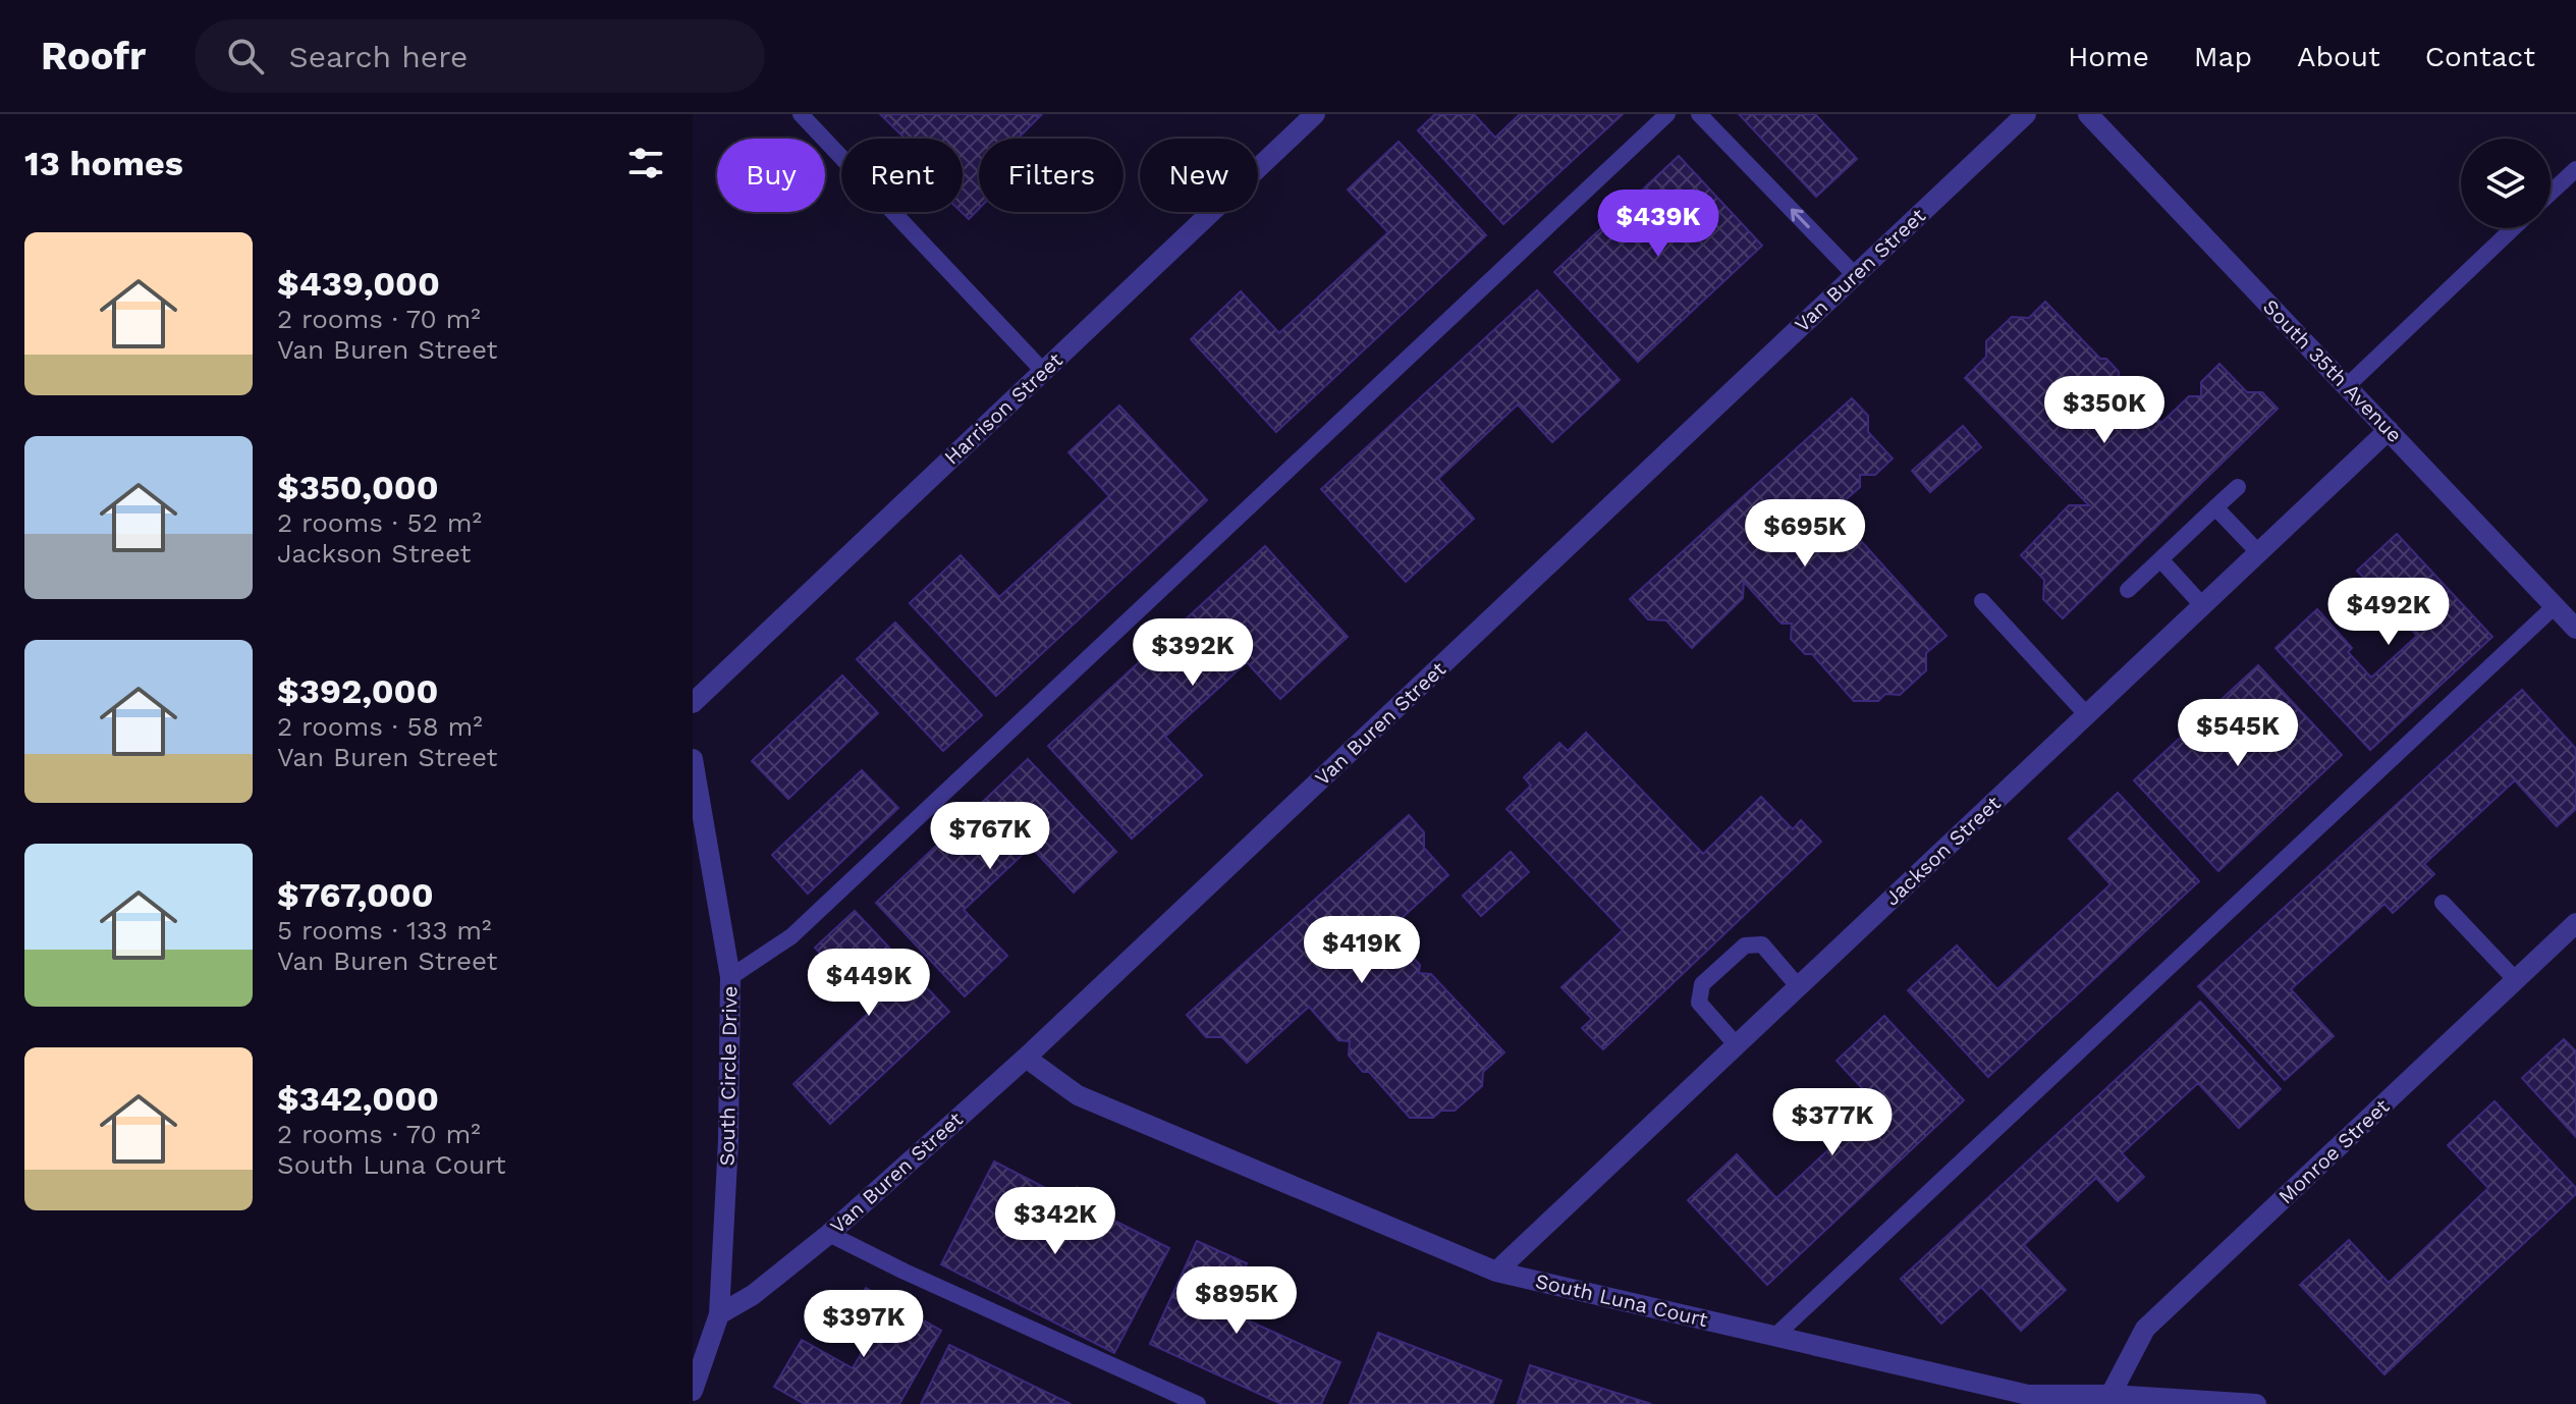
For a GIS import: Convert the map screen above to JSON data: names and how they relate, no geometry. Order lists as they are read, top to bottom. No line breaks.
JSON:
{"streets":{"street":["Van Buren Street","South 35th Avenue","Harrison Street","Jackson Street","South Circle Drive","Monroe Street","South Luna Court"]},"crossings":[["Van Buren Street","South Circle Drive"],["Van Buren Street","South Luna Court"],["South 35th Avenue","Jackson Street"],["Jackson Street","South Luna Court"],["Monroe Street","South Luna Court"]],"page":{"header":"Roofr","search":"Search here","nav":["Home","Map","About","Contact"],"heading":"13 homes","chip":["Buy","Rent","Filters","New"],"price":["$439K","$350K","$695K","$492K","$392K","$545K","$767K","$419K","$449K","$377K","$342K","$895K","$397K"],"list":[{"name":"$439,000","note":"2 rooms · 70 m² · Van Buren Street"},{"name":"$350,000","note":"2 rooms · 52 m² · Jackson Street"},{"name":"$392,000","note":"2 rooms · 58 m² · Van Buren Street"},{"name":"$767,000","note":"5 rooms · 133 m² · Van Buren Street"},{"name":"$342,000","note":"2 rooms · 70 m² · South Luna Court"}]}}
